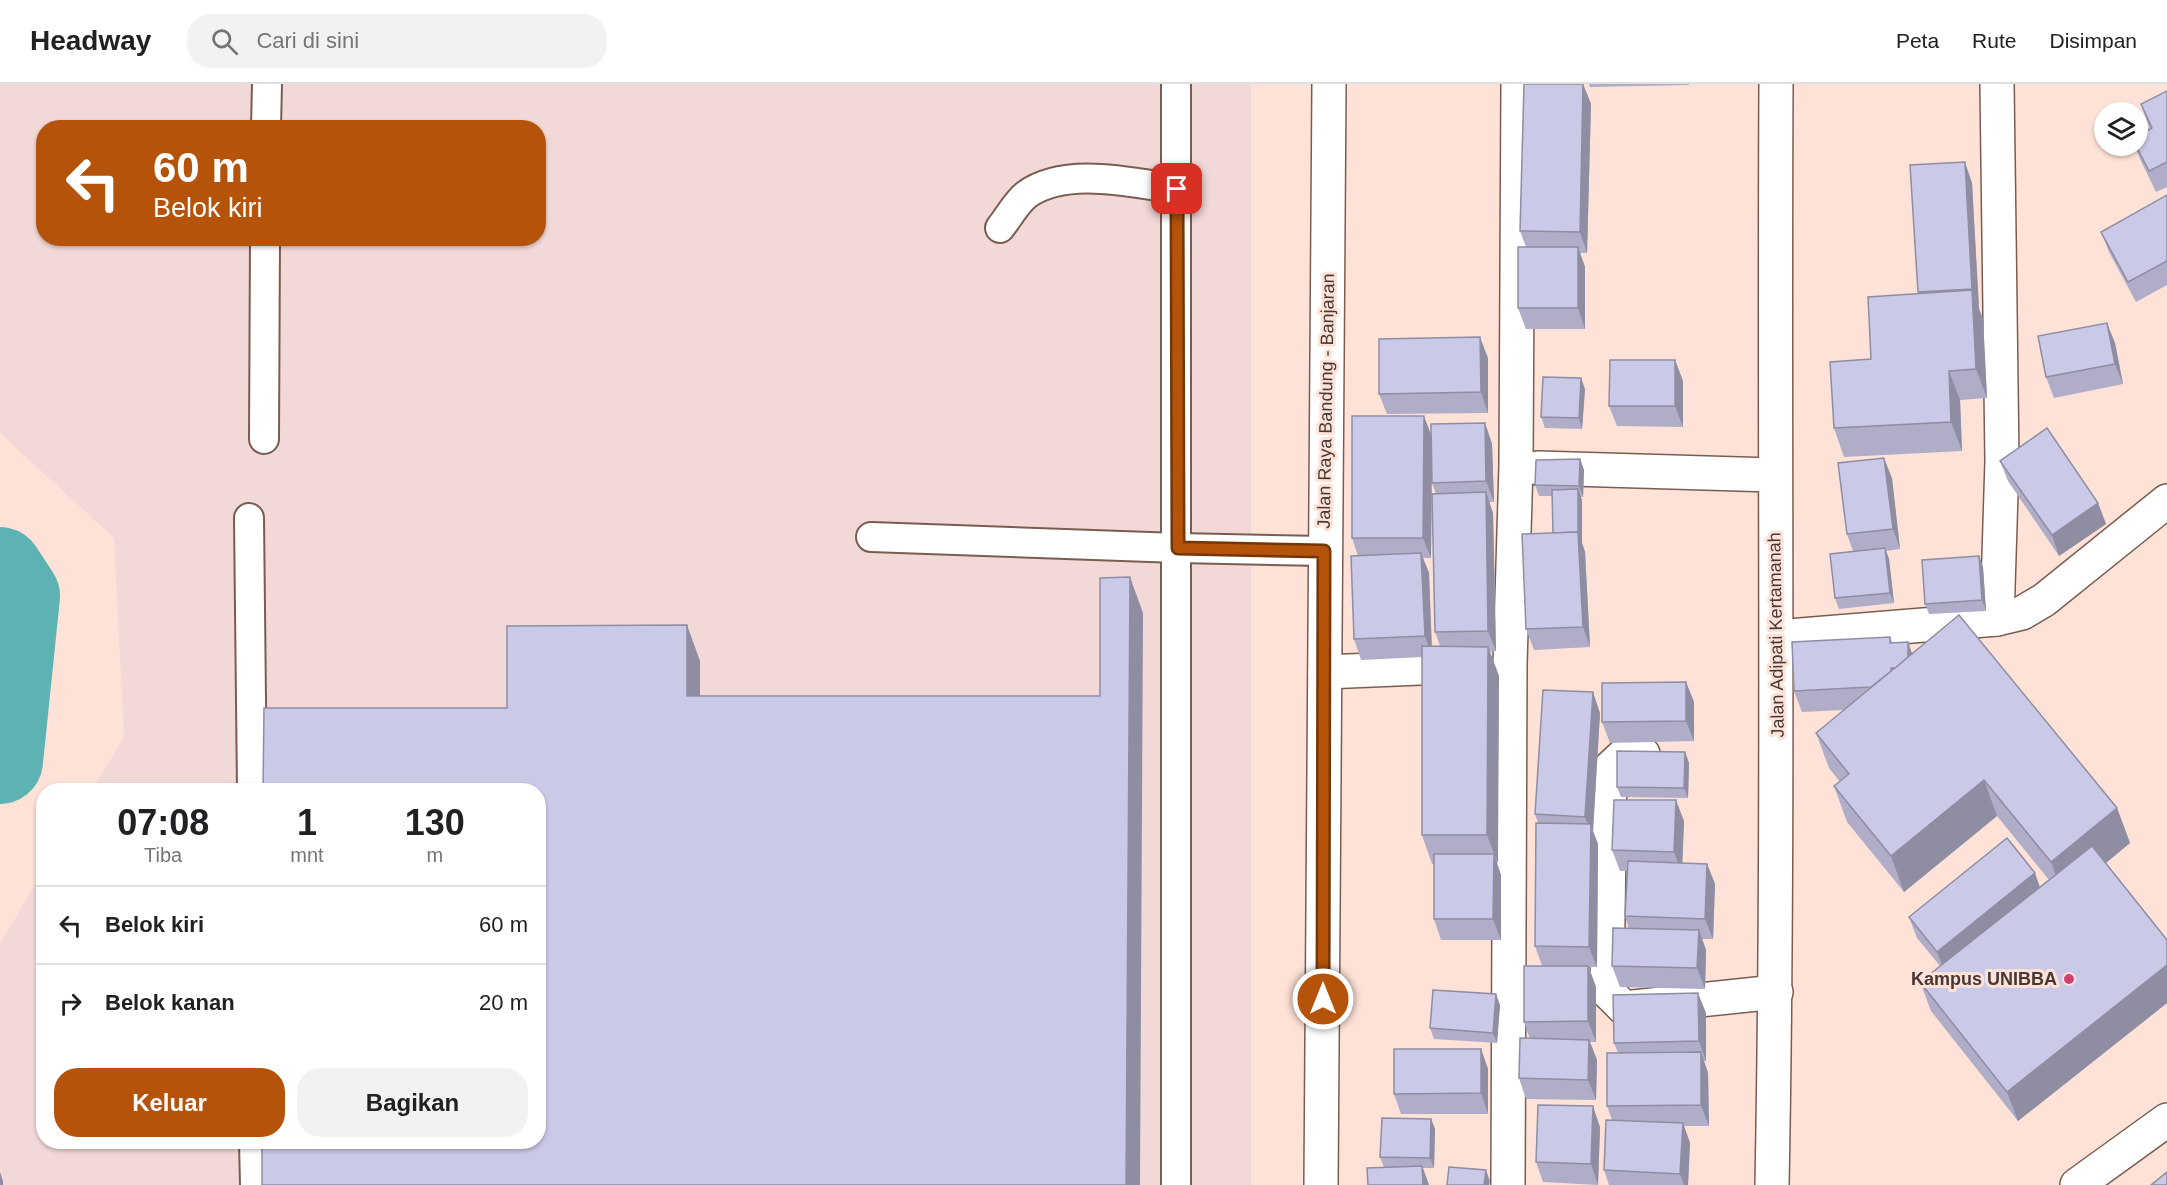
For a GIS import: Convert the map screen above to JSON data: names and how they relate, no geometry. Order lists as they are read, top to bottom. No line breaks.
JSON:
{"streets":{"street":["Jalan Raya Bandung - Banjaran","Jalan Adipati Kertamanah"]},"places":["Kampus UNIBBA"],"page":{"header":"Headway","search":"Cari di sini","nav":["Peta","Rute","Disimpan"],"turn":["60 m","Belok kiri"],"eta":["07:08","Tiba","1","mnt","130","m"],"list":[{"name":"Belok kiri","value":"60 m"},{"name":"Belok kanan","value":"20 m"}],"buttons":["Keluar","Bagikan"]}}
